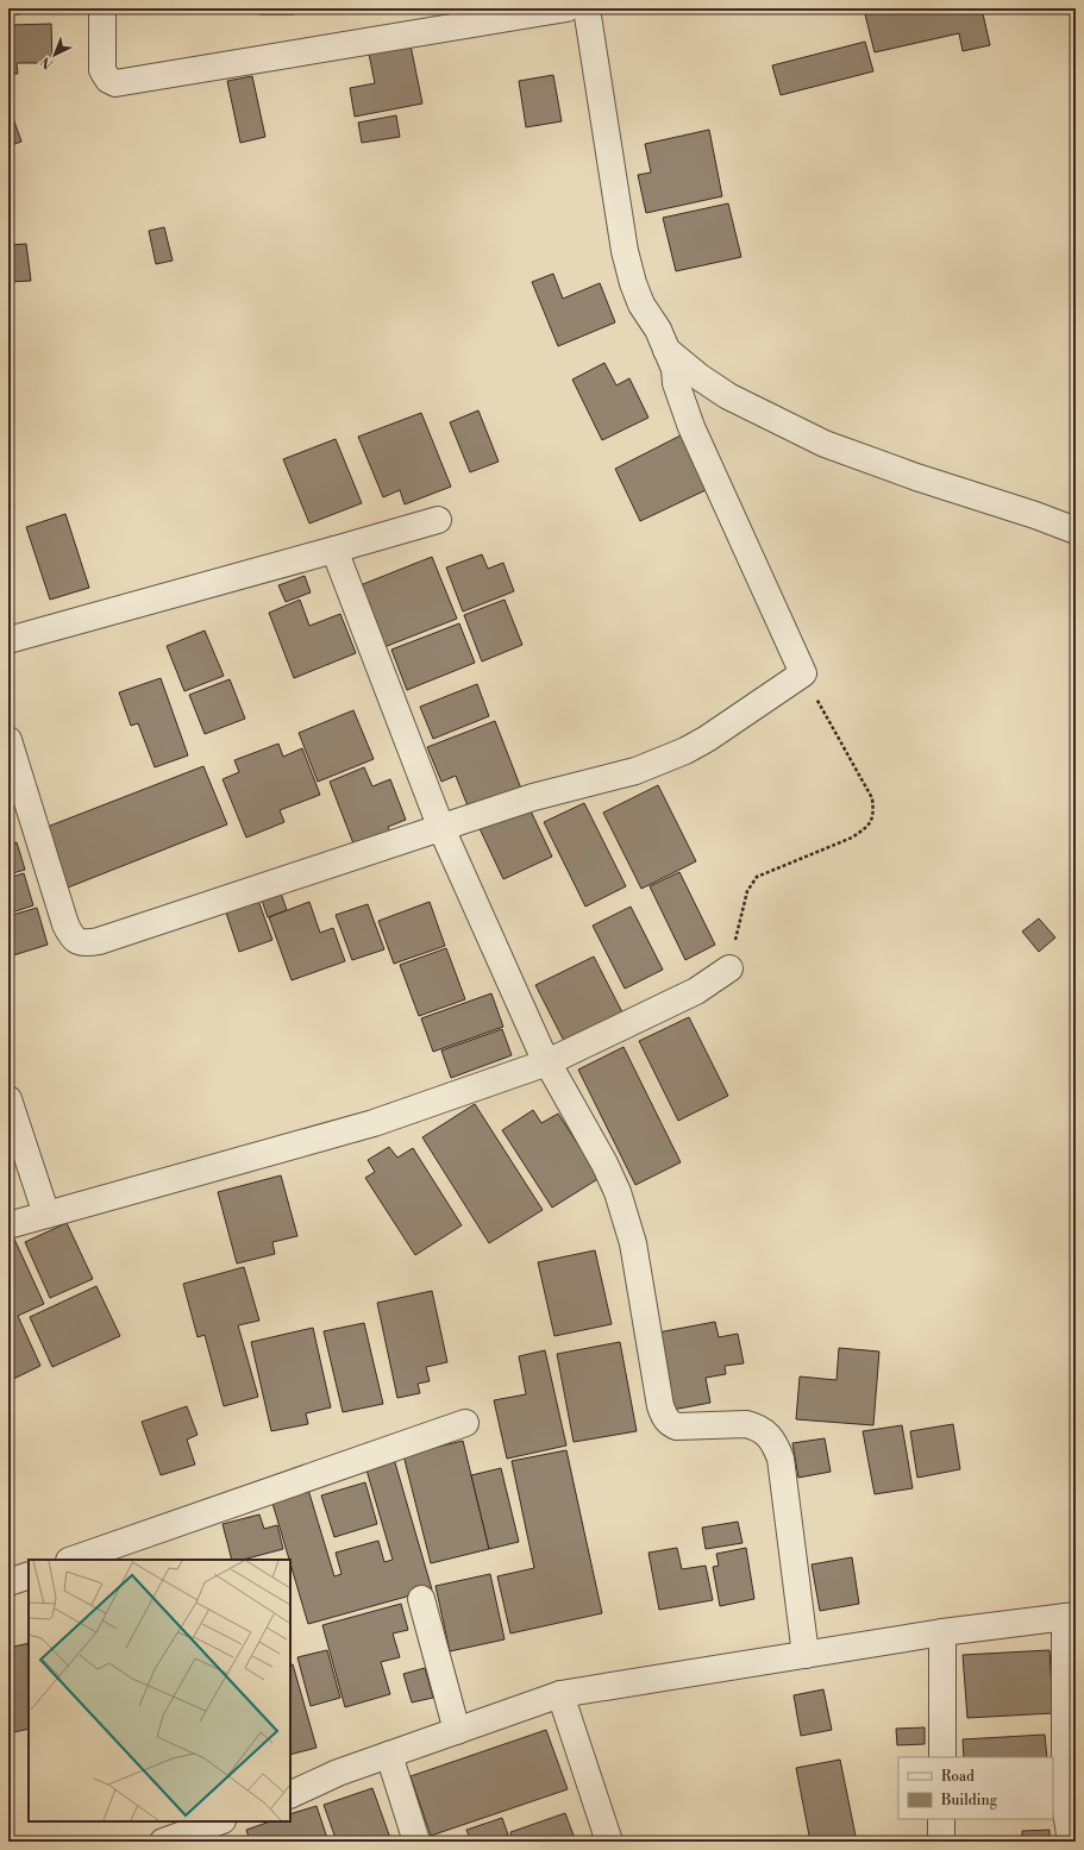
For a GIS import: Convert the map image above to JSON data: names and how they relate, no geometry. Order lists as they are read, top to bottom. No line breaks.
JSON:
{"legend":["Road","Building"],"north":"bottom left"}
